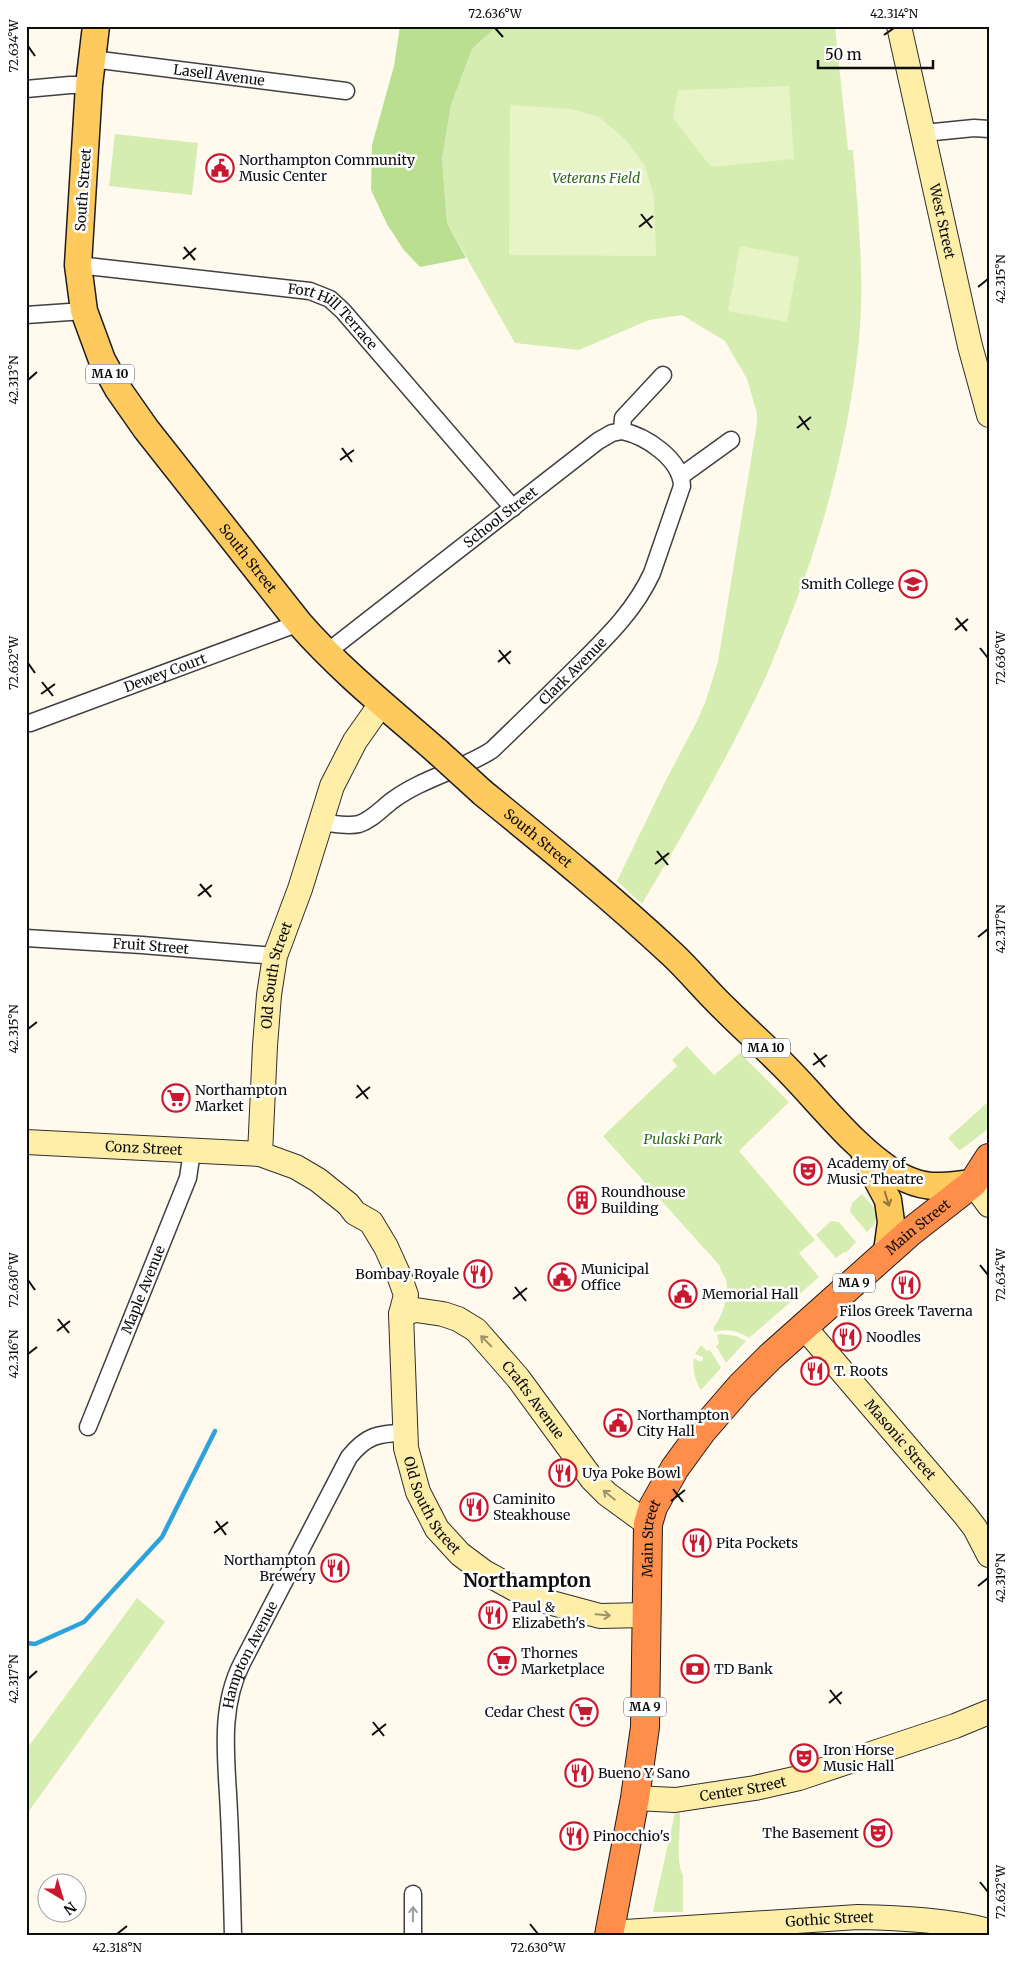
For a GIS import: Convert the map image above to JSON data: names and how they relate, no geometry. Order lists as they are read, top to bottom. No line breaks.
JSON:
{"streets":{"highway":["Main Street","MA 9"],"main road":["South Street","MA 10"],"street":["Lasell Avenue","West Street","Fort Hill Terrace","School Street","Clark Avenue","Dewey Court","Fruit Street","Old South Street","Conz Street","Maple Avenue","Crafts Avenue","Masonic Street","Hampton Avenue","Center Street","Gothic Street"]},"crossings":[["Lasell Avenue","South Street"],["South Street","Fort Hill Terrace"],["South Street","MA 10"],["South Street","School Street"],["South Street","Dewey Court"],["South Street","Old South Street"],["Fort Hill Terrace","School Street"],["MA 10","Main Street"],["Clark Avenue","Old South Street"],["Fruit Street","Old South Street"],["Old South Street","Conz Street"],["Old South Street","Main Street"],["Old South Street","Crafts Avenue"],["Old South Street","Hampton Avenue"],["Conz Street","Maple Avenue"],["Main Street","Crafts Avenue"],["Main Street","Masonic Street"],["Main Street","Center Street"],["Main Street","Gothic Street"]],"one_way":["Crafts Avenue"],"districts":["Northampton"],"parks":["Veterans Field","Pulaski Park"],"places":{"public building":["Northampton Community Music Center","Municipal Office","Memorial Hall","Northampton City Hall"],"school or university":["Smith College"],"supermarket":["Northampton Market","Thornes Marketplace","Cedar Chest"],"theatre":["Academy of Music Theatre","Iron Horse Music Hall","The Basement"],"building":["Roundhouse Building"],"restaurant":["Bombay Royale","Filos Greek Taverna","Noodles","T. Roots","Uya Poke Bowl","Caminito Steakhouse","Pita Pockets","Northampton Brewery","Paul & Elizabeth's","Bueno Y Sano","Pinocchio's"],"bank":["TD Bank"]},"scale_bar":"50 m","north":"bottom right","coordinates":["72.636°W","42.314°N","72.634°W","42.315°N","42.313°N","72.632°W","42.317°N","72.630°W","42.316°N","42.319°N","42.318°N"]}
